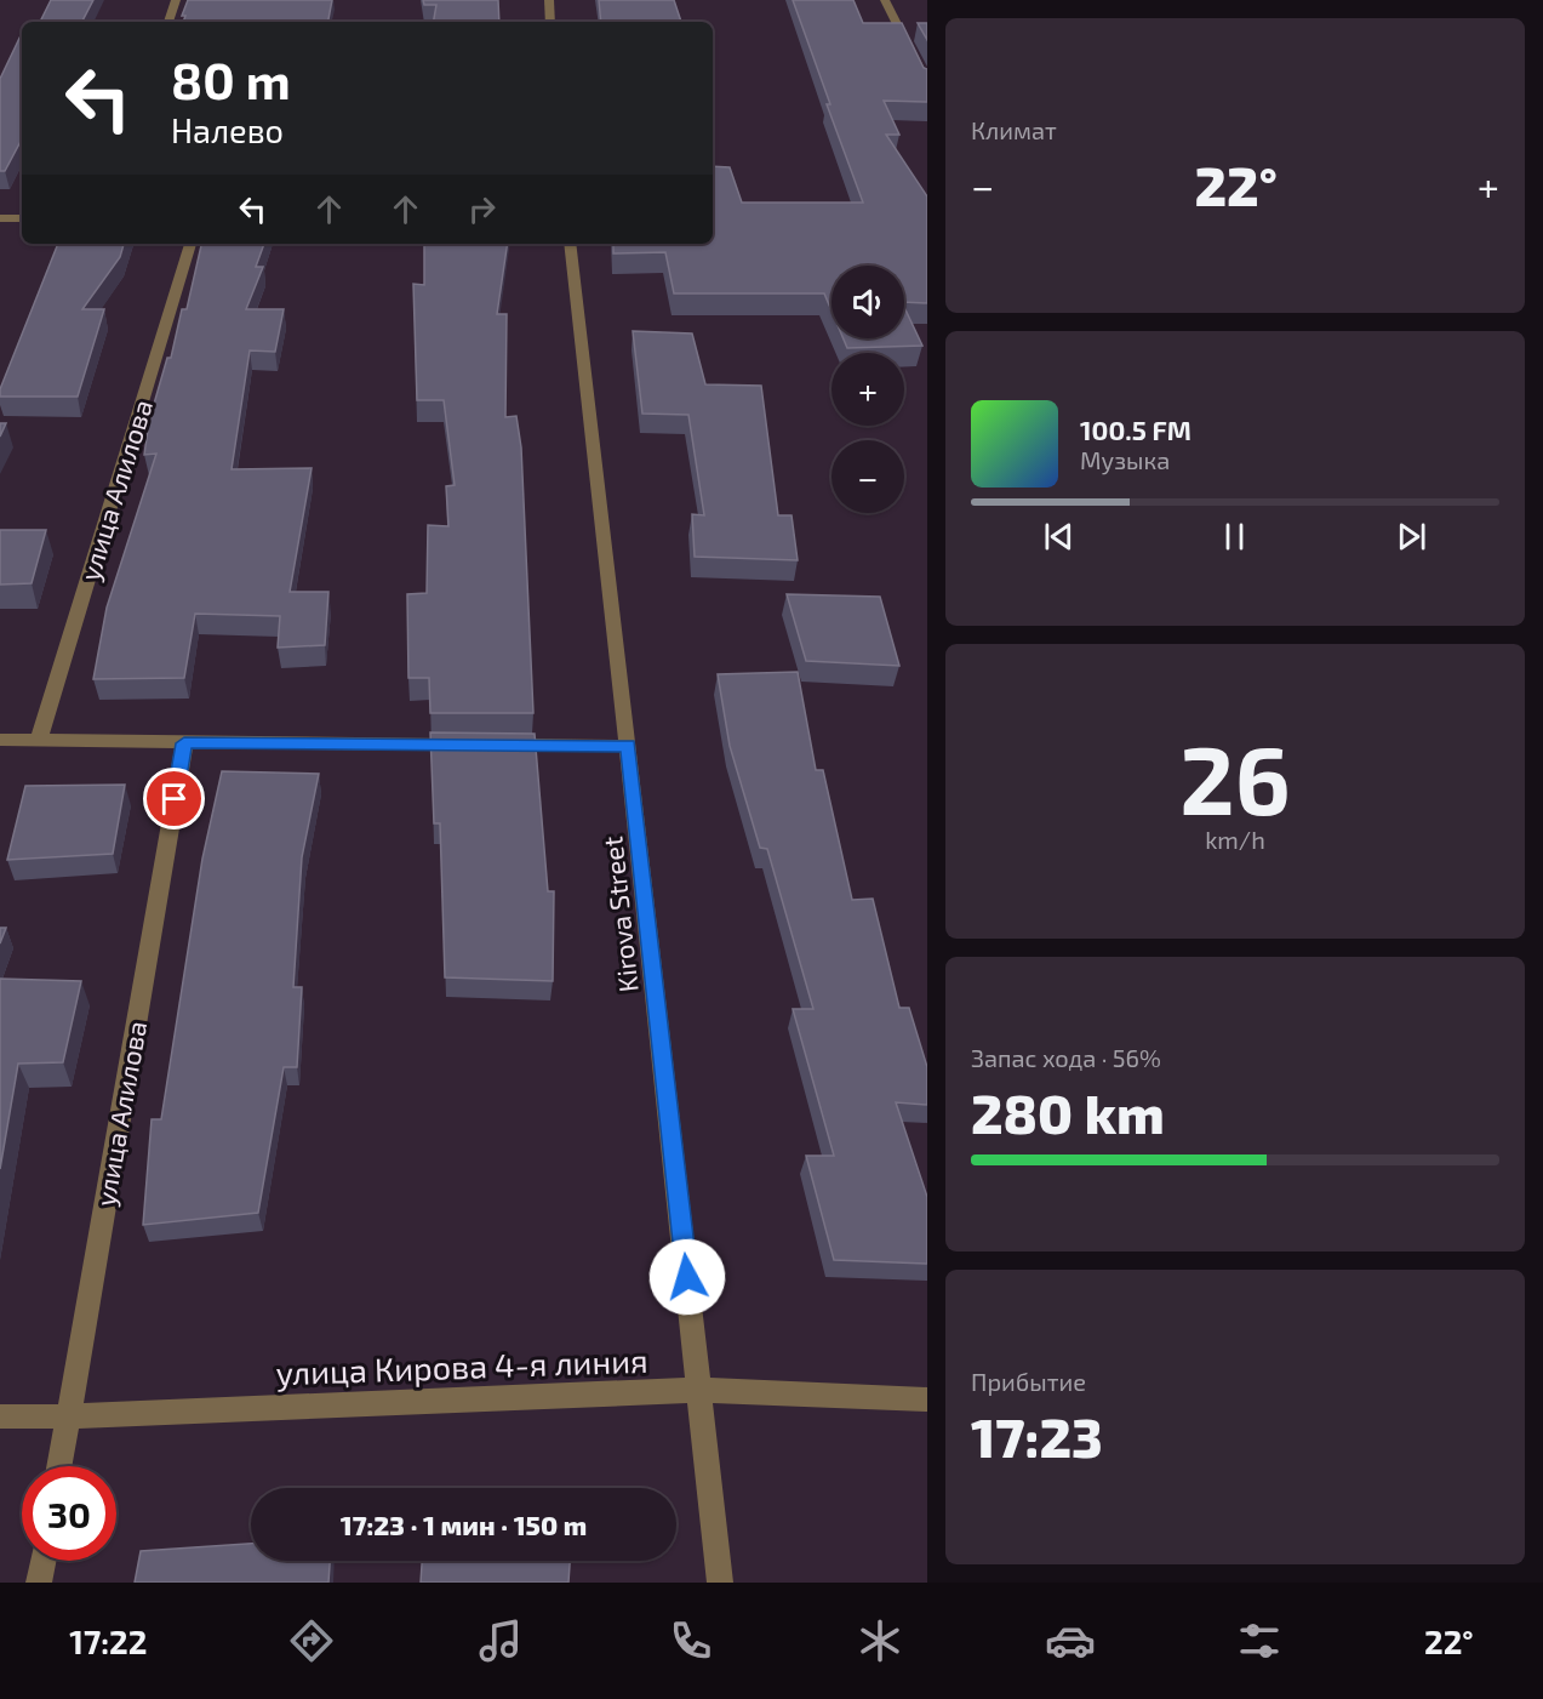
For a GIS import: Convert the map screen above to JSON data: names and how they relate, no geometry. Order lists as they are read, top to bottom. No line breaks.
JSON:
{"streets":{"street":["улица Алилова","Kirova Street","улица Кирова 4-я линия"]},"crossings":[["улица Алилова","улица Кирова 4-я линия"],["Kirova Street","улица Кирова 4-я линия"]],"page":{"tile":["Климат",["26","km/h"],["Запас хода · 56%","280 km"],["Прибытие","17:23"]],"turn":["80 m","Налево"],"heat":["−","22°","+"],"map_buttons":["+","−"],"song":["100.5 FM","Музыка"],"limit":"30","trip":"17:23 · 1 мин · 150 m","tabs":["17:22","22°"]}}
